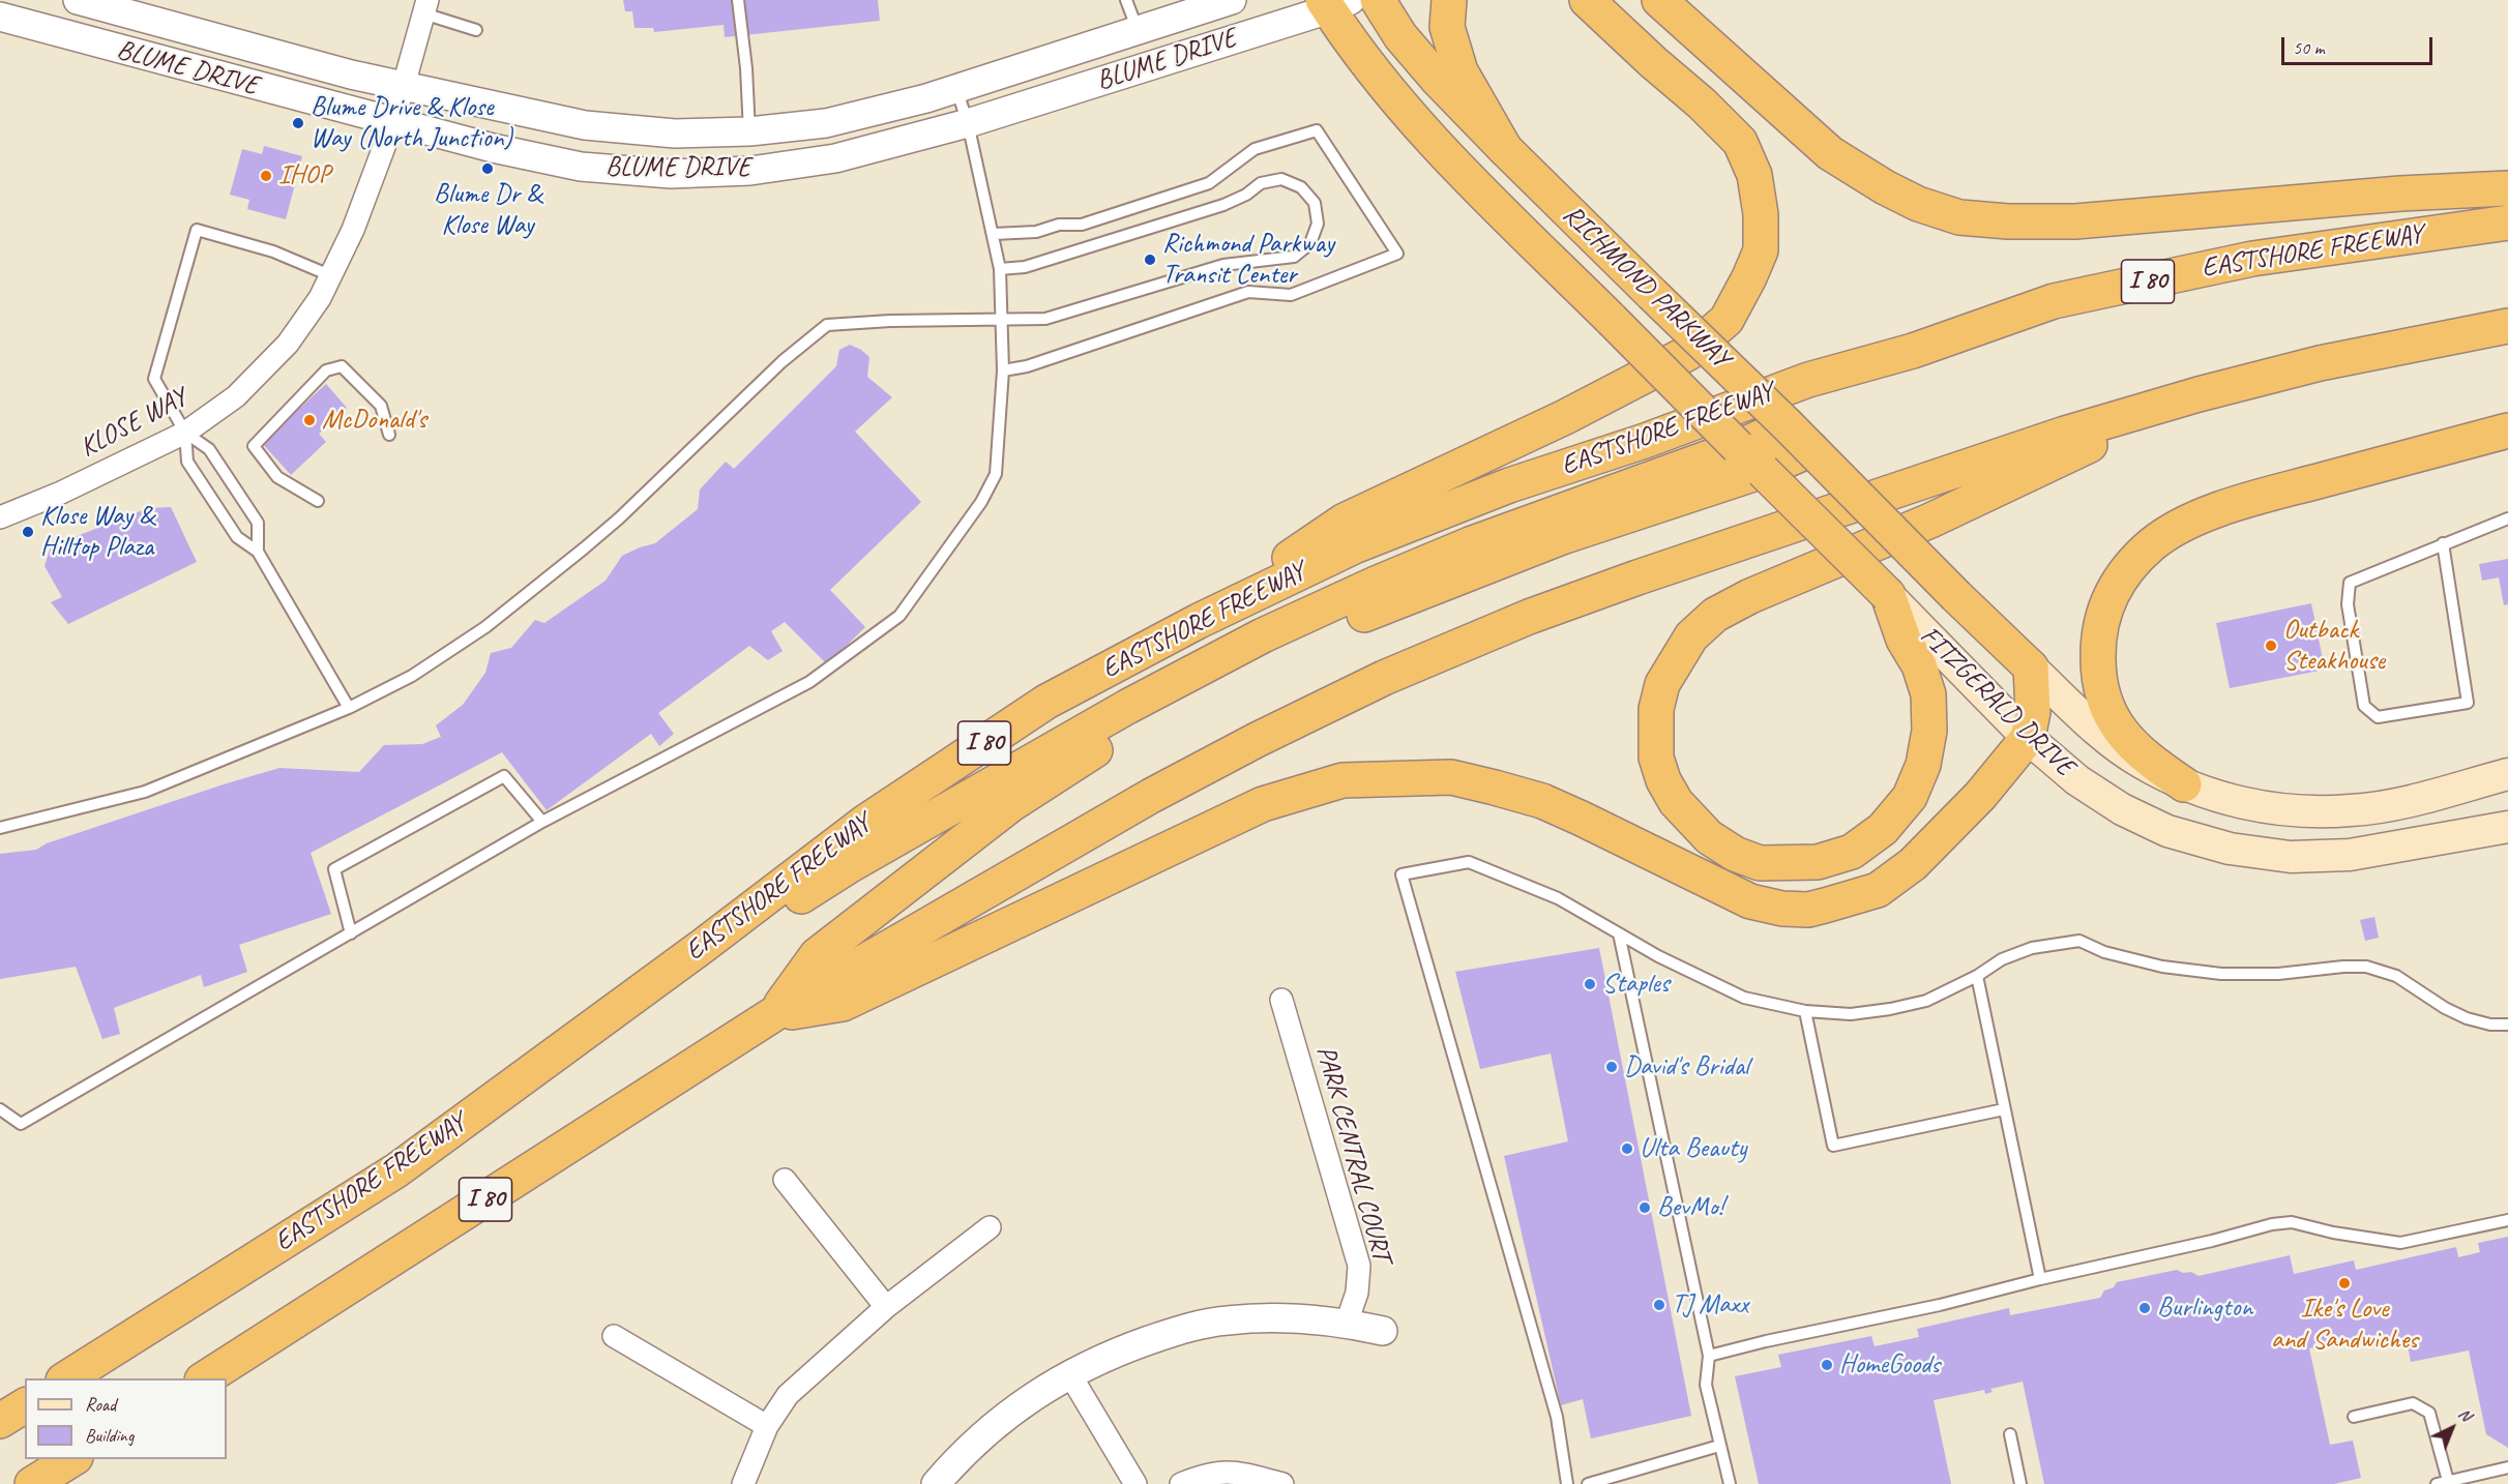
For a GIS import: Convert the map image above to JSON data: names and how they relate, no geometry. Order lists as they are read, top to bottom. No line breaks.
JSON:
{"streets":{"highway":["EASTSHORE FREEWAY","I 80","RICHMOND PARKWAY"],"main road":["FITZGERALD DRIVE"],"street":["BLUME DRIVE","KLOSE WAY","PARK CENTRAL COURT"]},"crossings":[["BLUME DRIVE","RICHMOND PARKWAY"],["BLUME DRIVE","KLOSE WAY"],["RICHMOND PARKWAY","FITZGERALD DRIVE"]],"places":["Blume Drive & Klose Way (North Junction)","Blume Dr & Klose Way","IHOP","Richmond Parkway Transit Center","McDonald's","Klose Way & Hilltop Plaza","Outback Steakhouse","Staples","David's Bridal","Ulta Beauty","BevMo!","Ike's Love and Sandwiches","TJ Maxx","Burlington","HomeGoods"],"legend":["Road","Building"],"scale_bar":"50 m","north":"top right"}
